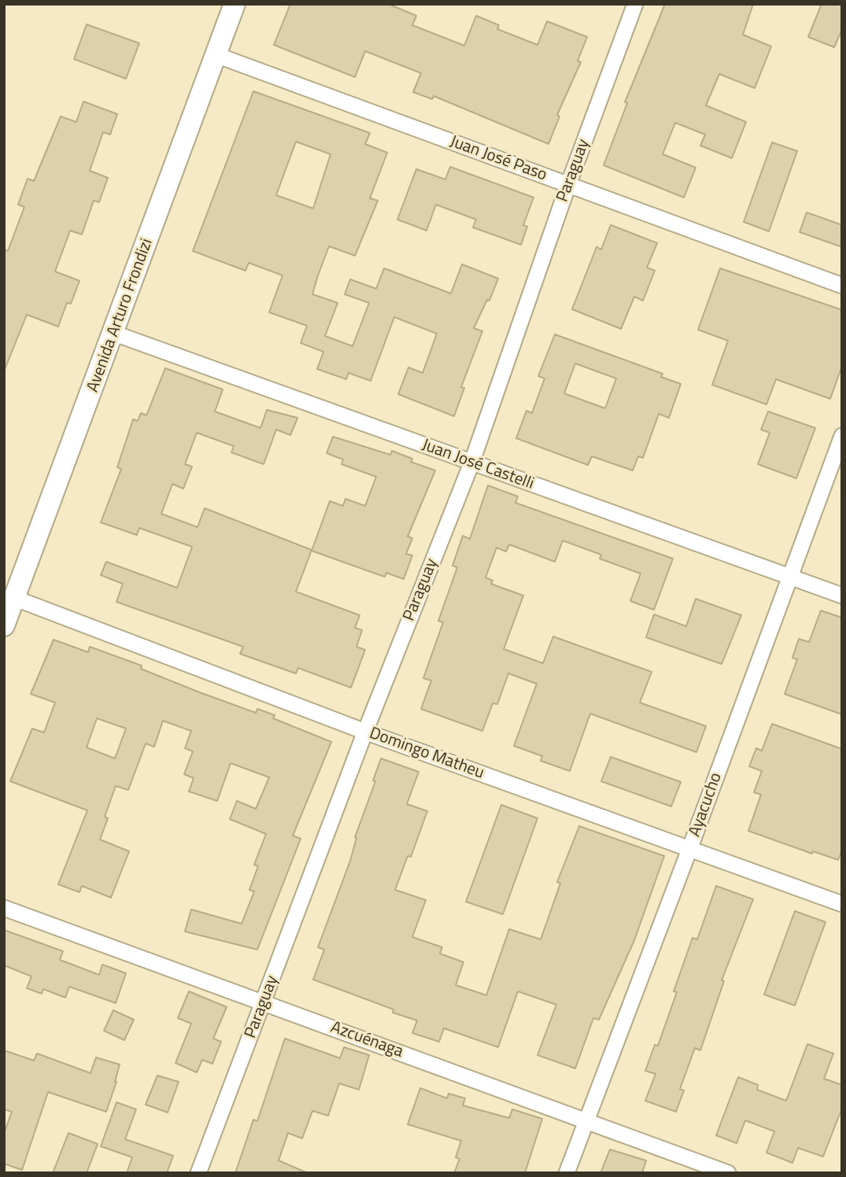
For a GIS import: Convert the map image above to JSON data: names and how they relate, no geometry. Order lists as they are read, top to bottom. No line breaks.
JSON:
{"streets":{"main road":["Avenida Arturo Frondizi"],"street":["Juan José Paso","Paraguay","Juan José Castelli","Domingo Matheu","Ayacucho","Azcuénaga"]},"crossings":[["Juan José Paso","Paraguay"],["Juan José Paso","Avenida Arturo Frondizi"],["Paraguay","Juan José Castelli"],["Paraguay","Domingo Matheu"],["Paraguay","Azcuénaga"],["Avenida Arturo Frondizi","Juan José Castelli"],["Avenida Arturo Frondizi","Domingo Matheu"],["Juan José Castelli","Ayacucho"],["Domingo Matheu","Ayacucho"],["Ayacucho","Azcuénaga"]]}
